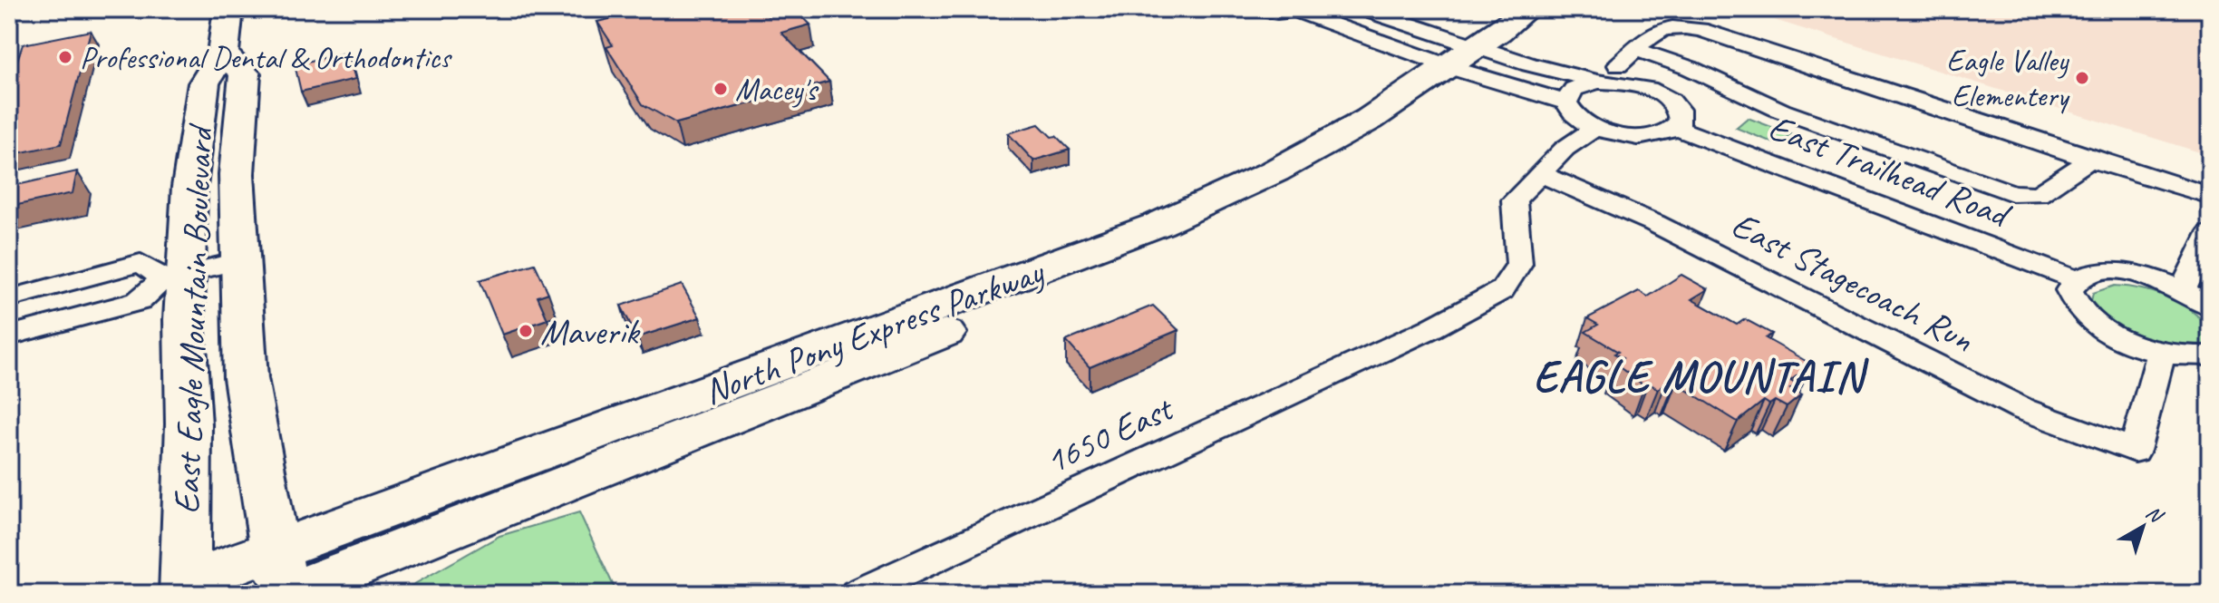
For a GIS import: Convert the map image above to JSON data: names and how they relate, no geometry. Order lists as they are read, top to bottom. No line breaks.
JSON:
{"streets":{"main road":["East Eagle Mountain Boulevard","North Pony Express Parkway"],"street":["East Trailhead Road","East Stagecoach Run","1650 East"]},"crossings":[["East Stagecoach Run","1650 East"],["East Eagle Mountain Boulevard","North Pony Express Parkway"]],"districts":["EAGLE MOUNTAIN"],"places":["Professional Dental & Orthodontics","Eagle Valley Elementery","Macey's","Maverik"],"north":"top right"}
